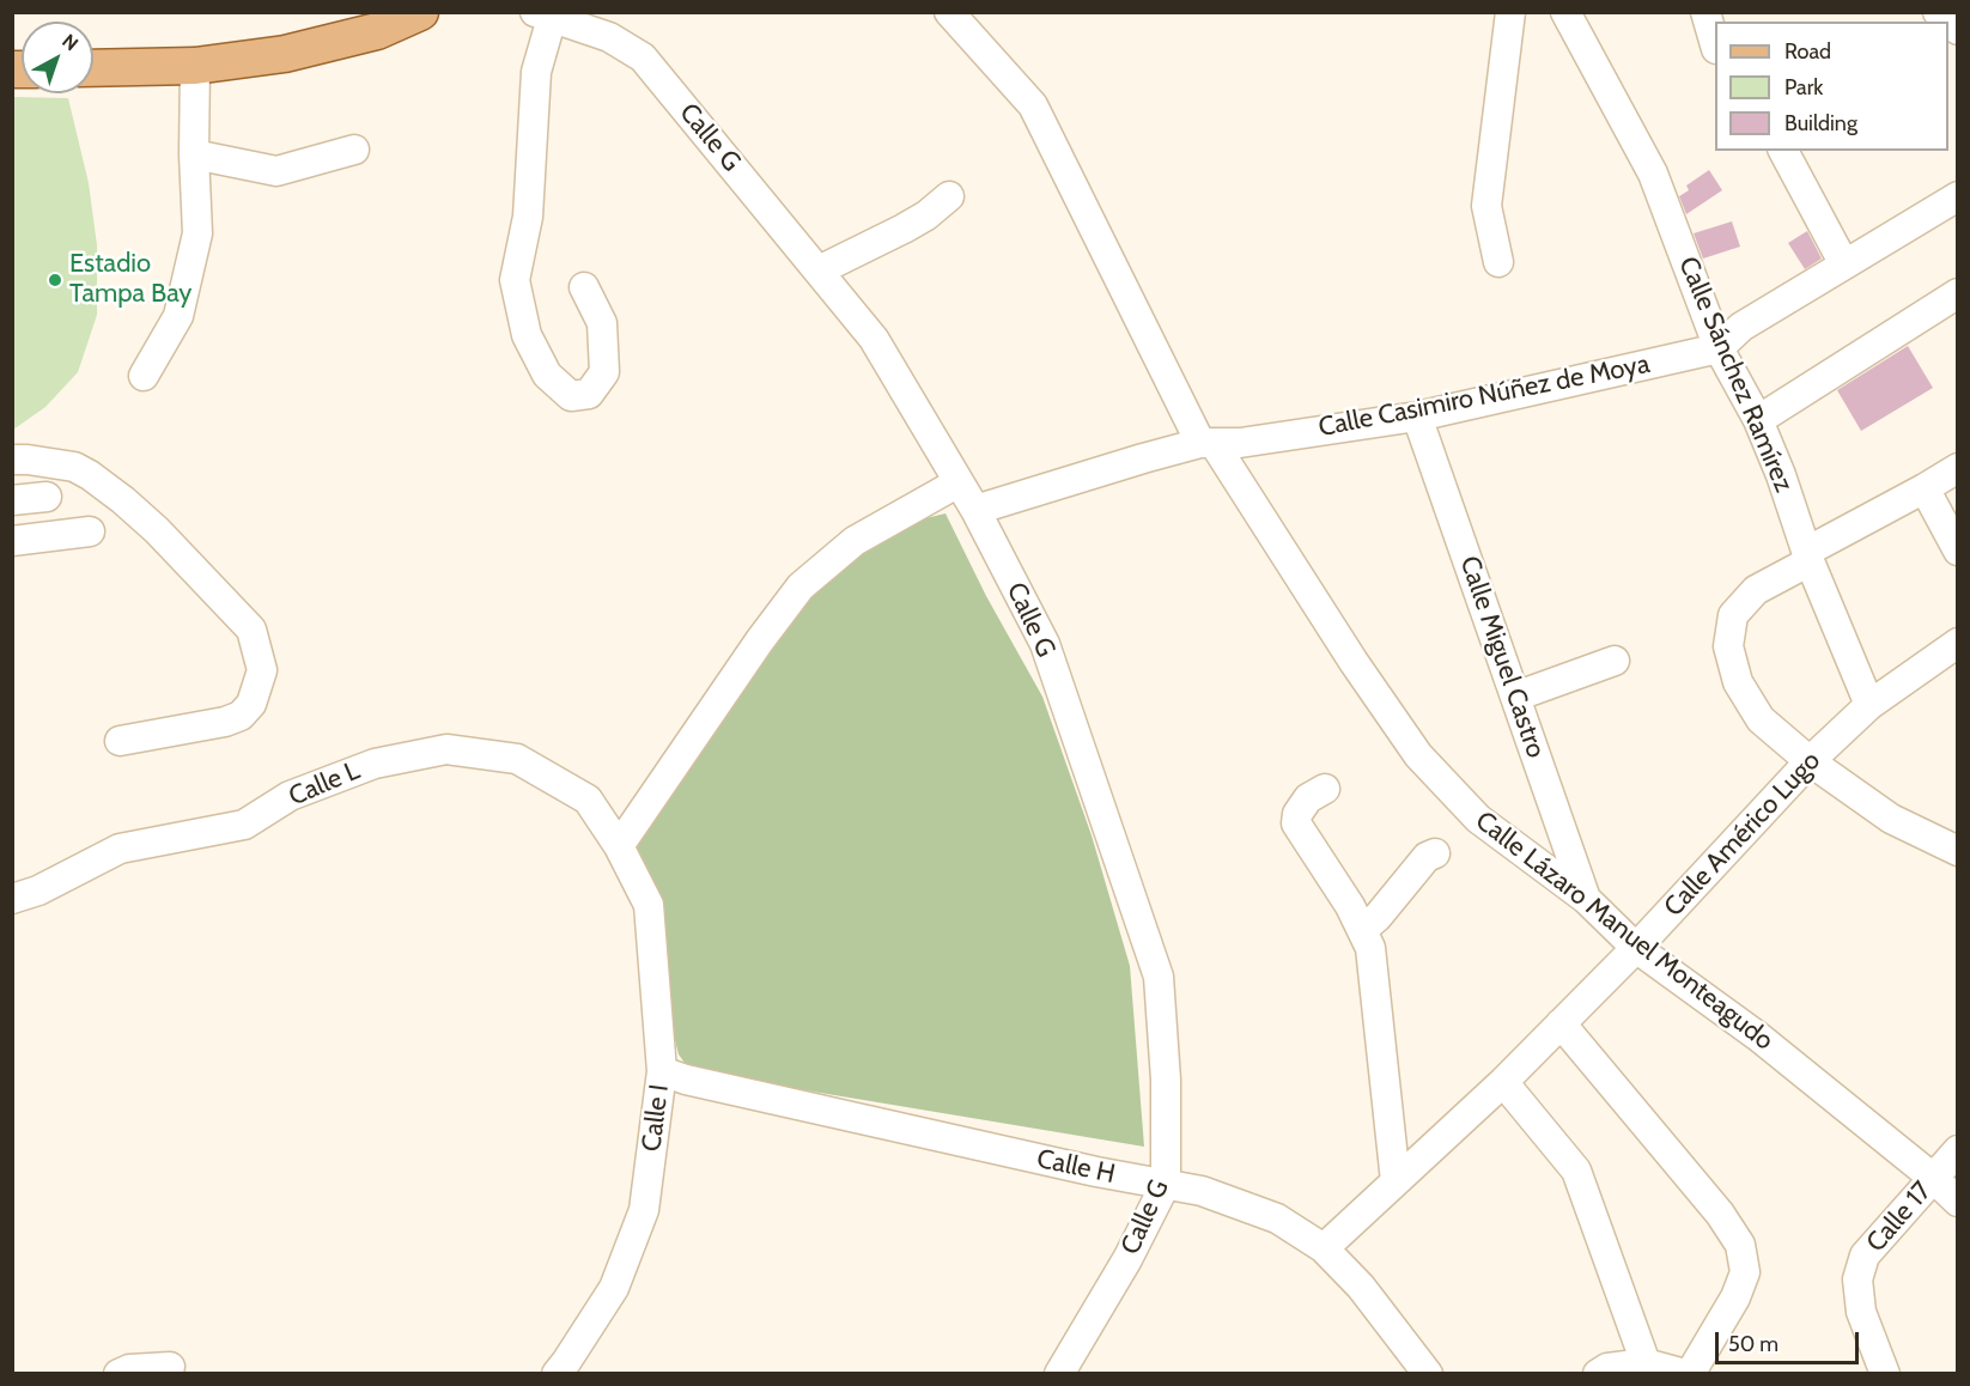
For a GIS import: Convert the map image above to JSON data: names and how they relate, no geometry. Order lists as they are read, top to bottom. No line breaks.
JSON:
{"streets":{"street":["Calle G","Calle Sánchez Ramírez","Calle Casimiro Núñez de Moya","Calle Miguel Castro","Calle L","Calle Américo Lugo","Calle Lázaro Manuel Monteagudo","Calle I","Calle H","Calle 17"]},"crossings":[["Calle G","Calle Casimiro Núñez de Moya"],["Calle G","Calle H"],["Calle Sánchez Ramírez","Calle Casimiro Núñez de Moya"],["Calle Sánchez Ramírez","Calle Américo Lugo"],["Calle Casimiro Núñez de Moya","Calle Miguel Castro"],["Calle Casimiro Núñez de Moya","Calle Lázaro Manuel Monteagudo"],["Calle Miguel Castro","Calle Lázaro Manuel Monteagudo"],["Calle L","Calle I"],["Calle Américo Lugo","Calle Lázaro Manuel Monteagudo"],["Calle Américo Lugo","Calle H"],["Calle Lázaro Manuel Monteagudo","Calle 17"],["Calle I","Calle H"]],"places":["Estadio Tampa Bay"],"legend":["Road","Park","Building"],"scale_bar":"50 m","north":"top right"}
